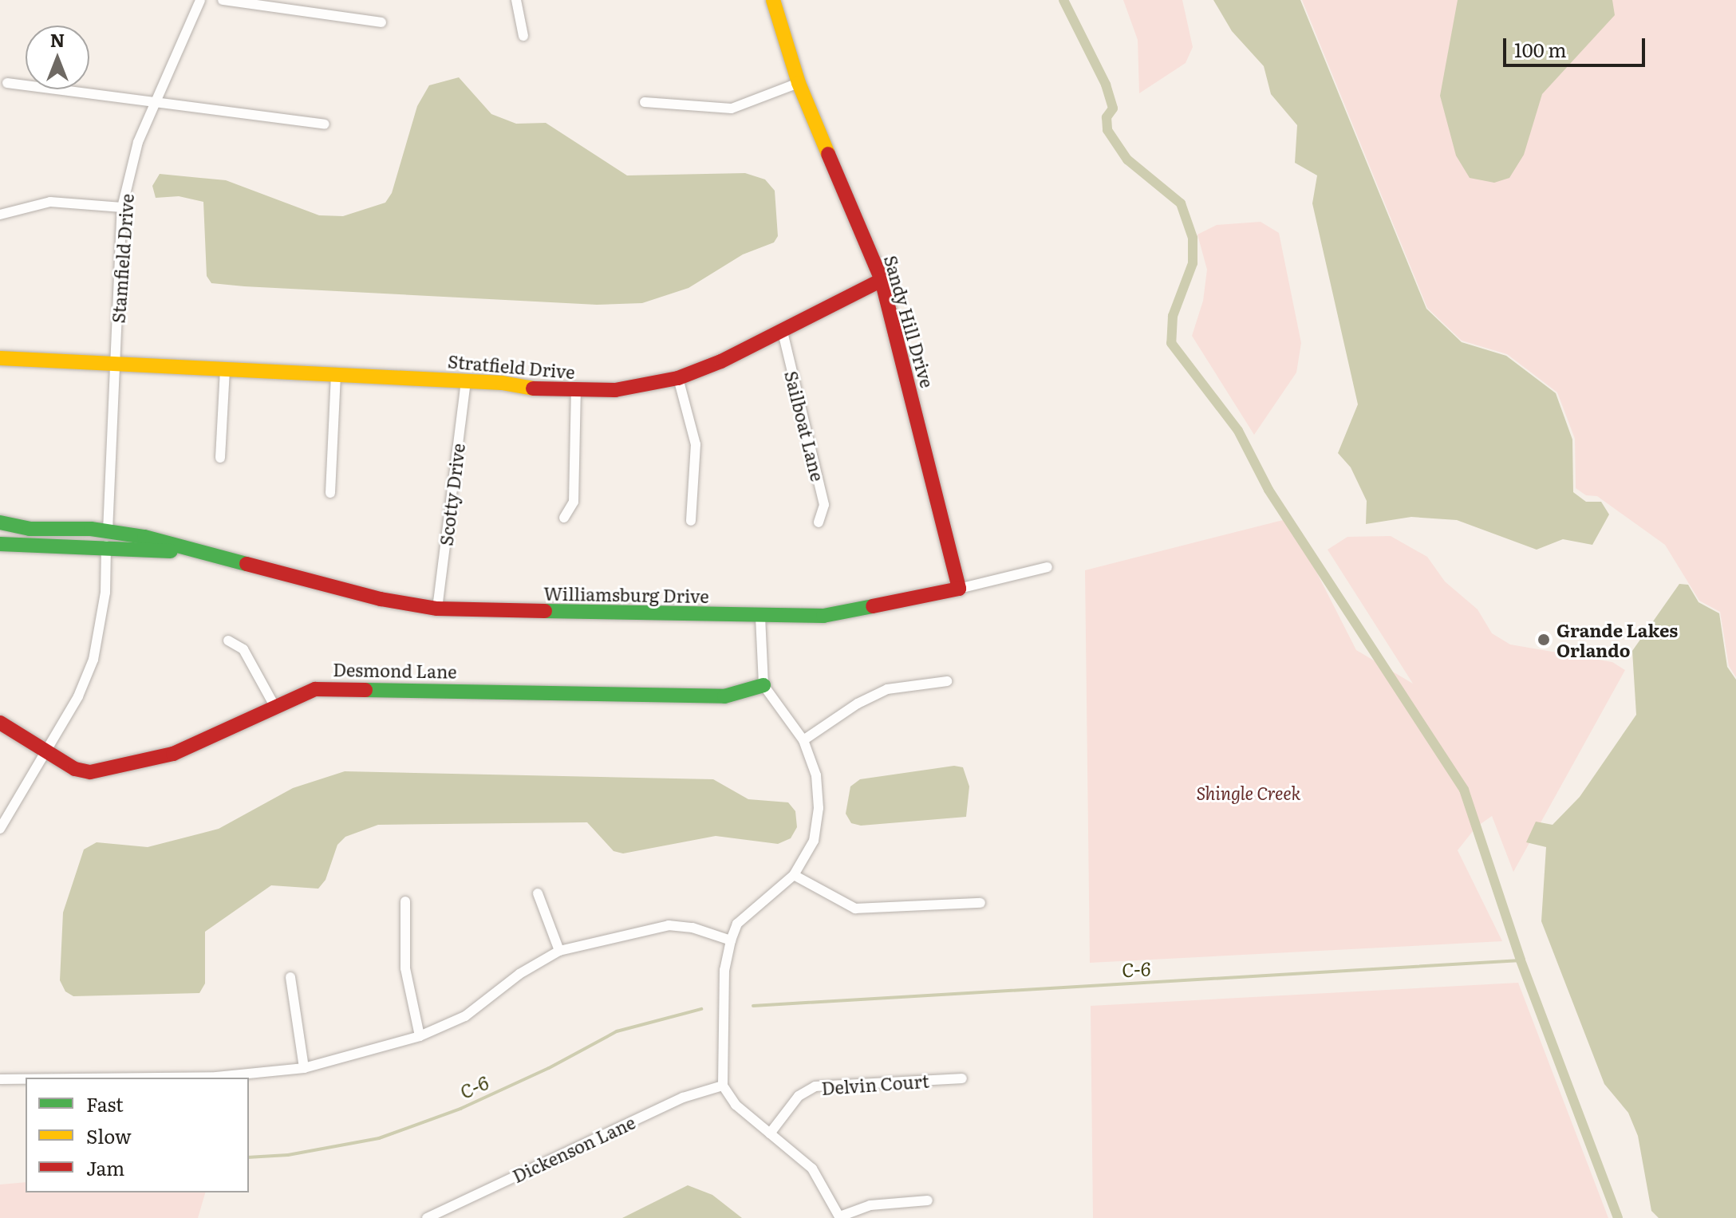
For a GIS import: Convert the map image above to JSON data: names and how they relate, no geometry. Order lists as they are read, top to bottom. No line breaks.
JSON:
{"streets":{"street":["Stamfield Drive","Sandy Hill Drive","Stratfield Drive","Sailboat Lane","Scotty Drive","Williamsburg Drive","Desmond Lane","Delvin Court","Dickenson Lane"]},"crossings":[["Stamfield Drive","Stratfield Drive"],["Stamfield Drive","Williamsburg Drive"],["Stamfield Drive","Desmond Lane"],["Sandy Hill Drive","Stratfield Drive"],["Sandy Hill Drive","Williamsburg Drive"],["Stratfield Drive","Sailboat Lane"],["Stratfield Drive","Scotty Drive"],["Scotty Drive","Williamsburg Drive"]],"water":["C-6"],"parks":["Shingle Creek"],"places":["Grande Lakes Orlando"],"legend":["Fast","Slow","Jam"],"scale_bar":"100 m","north":"top"}
